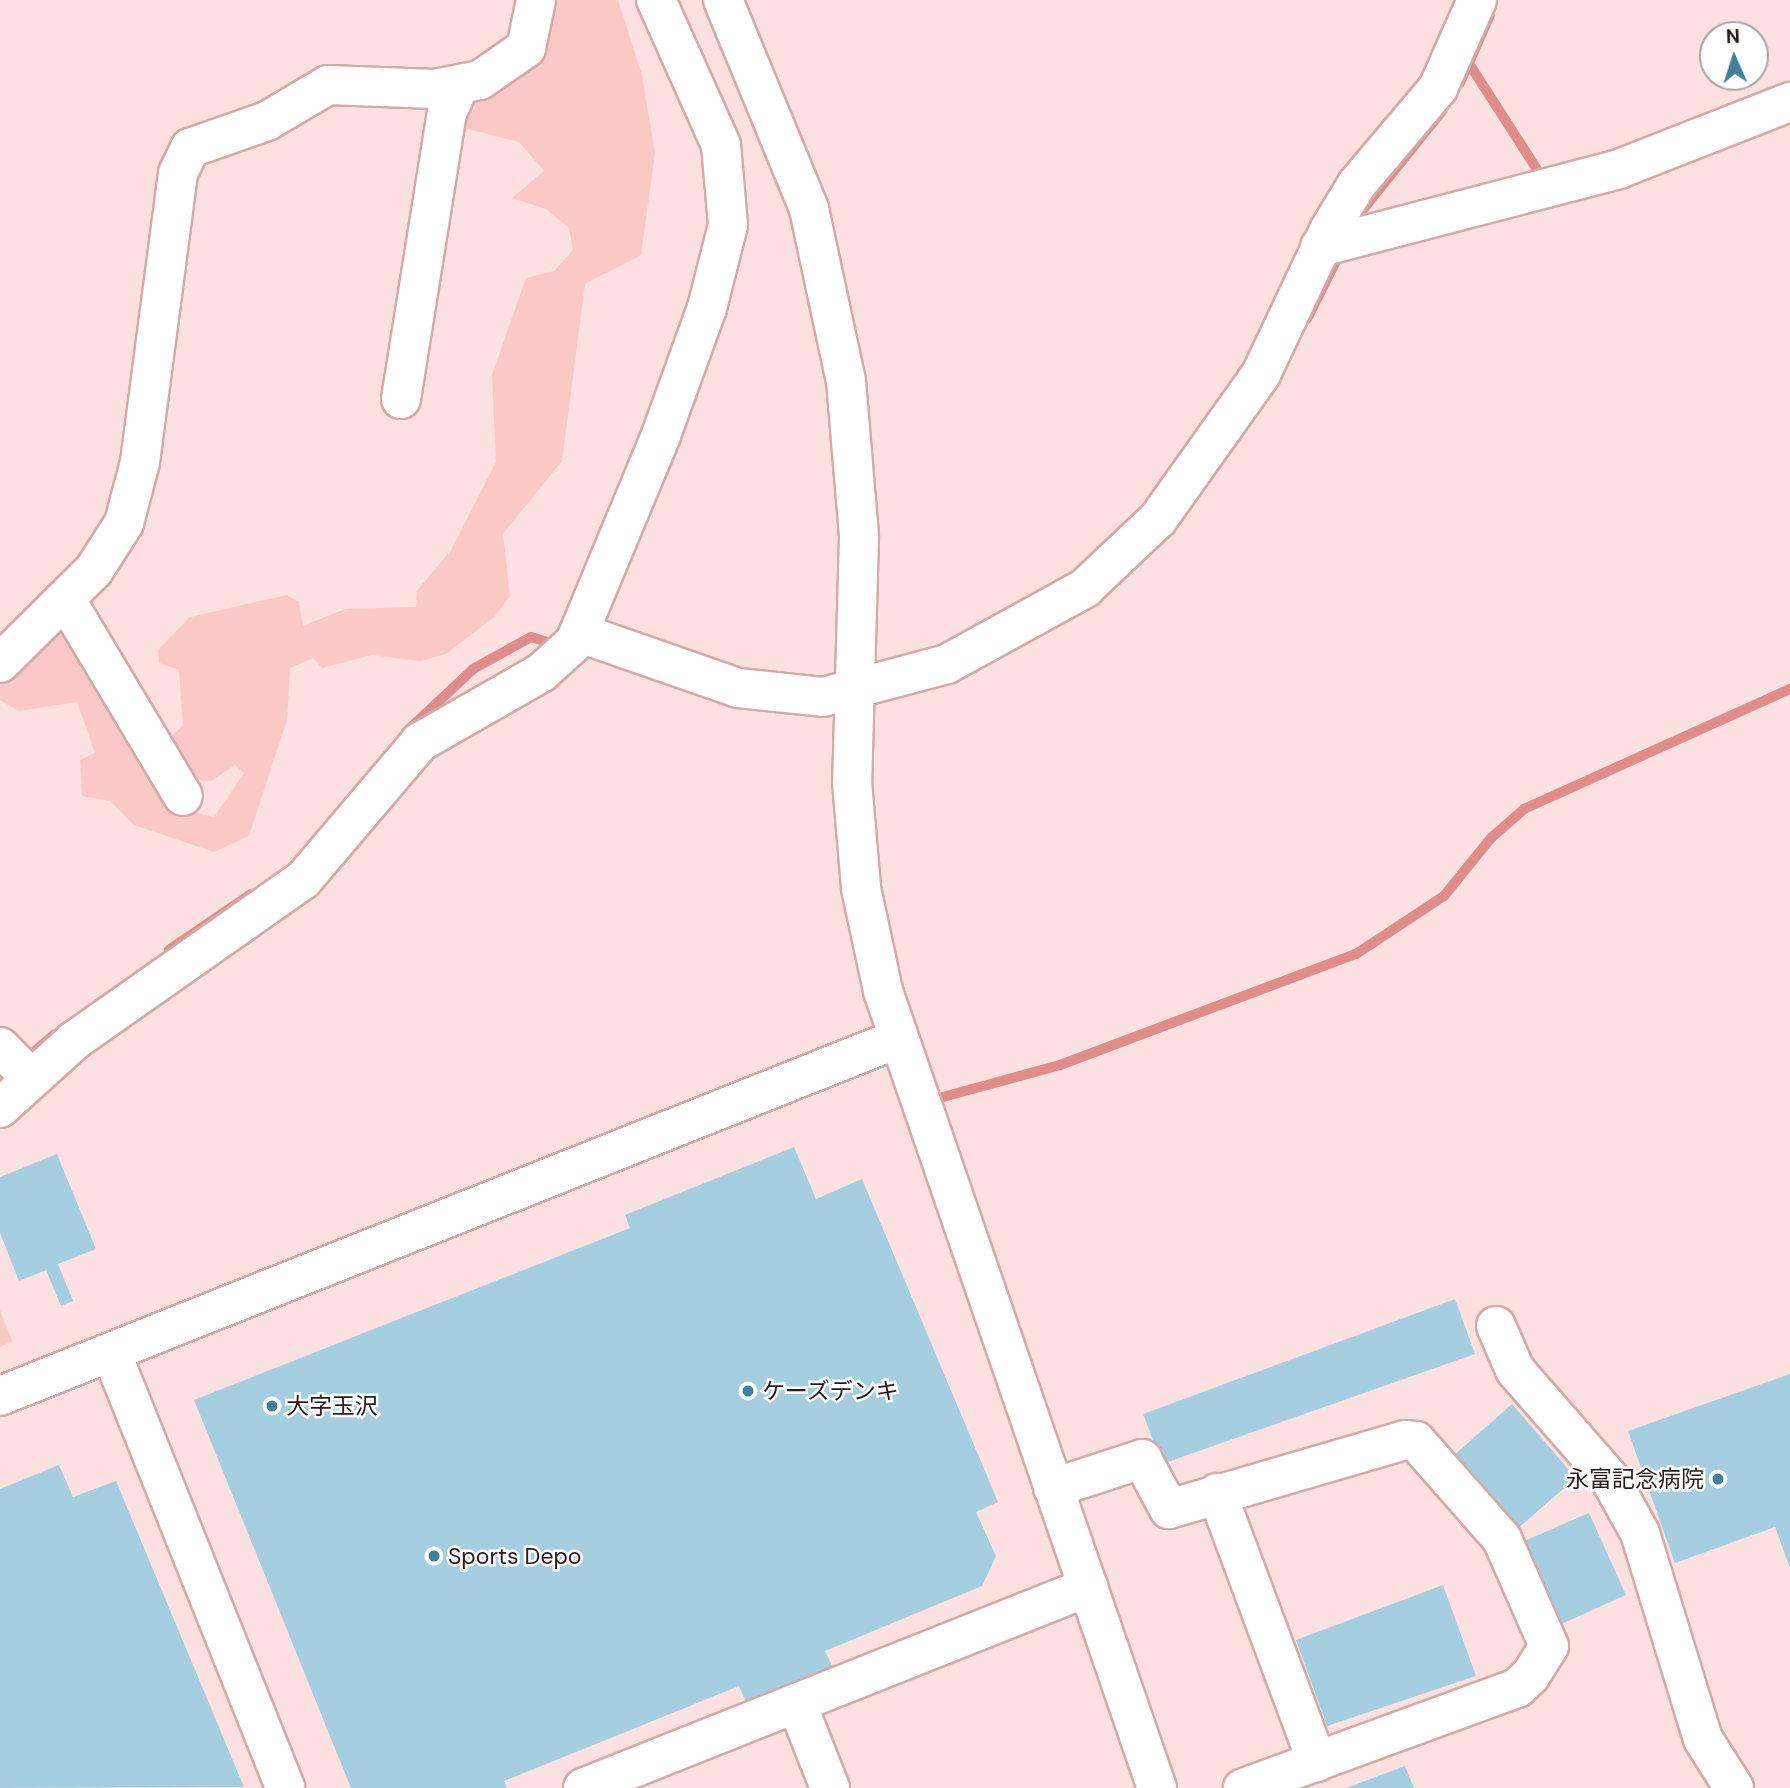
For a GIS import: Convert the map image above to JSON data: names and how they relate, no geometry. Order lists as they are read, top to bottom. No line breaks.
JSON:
{"places":["ケーズデンキ","大字玉沢","永富記念病院","Sports Depo"],"north":"top"}
